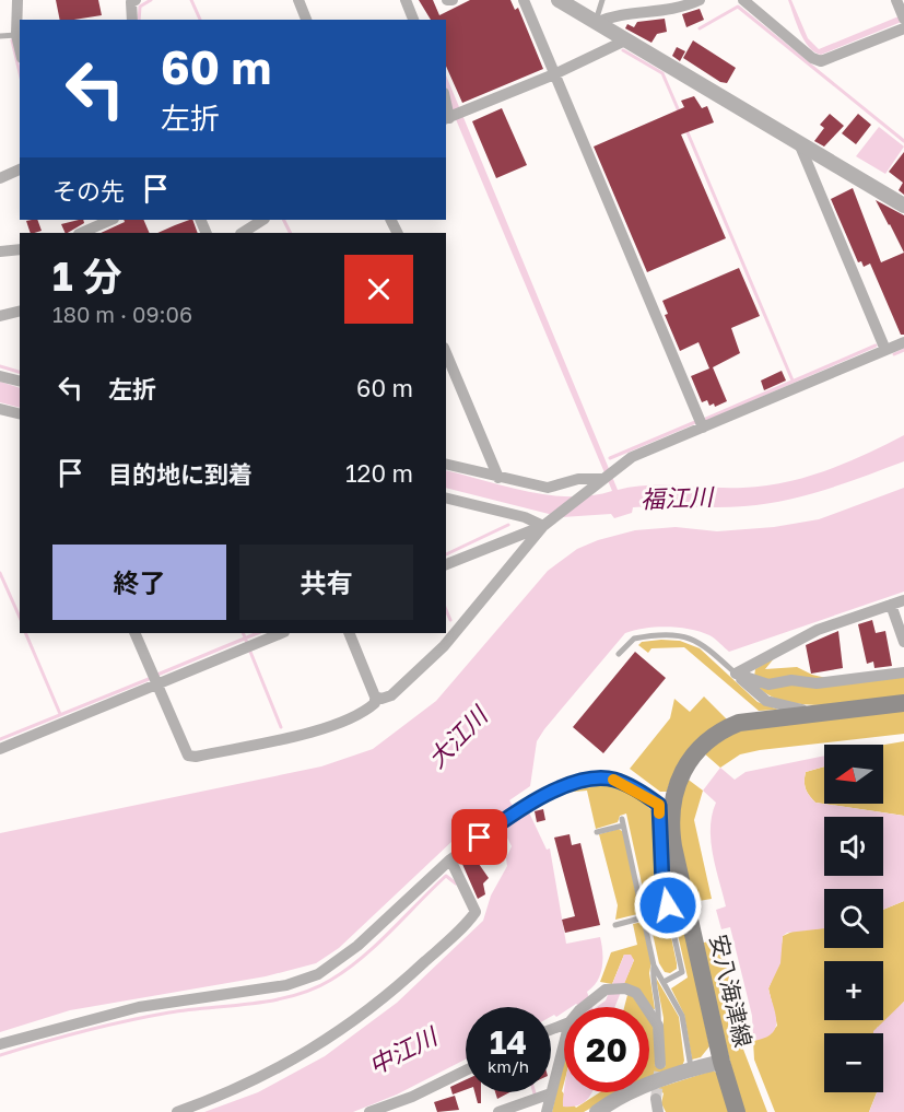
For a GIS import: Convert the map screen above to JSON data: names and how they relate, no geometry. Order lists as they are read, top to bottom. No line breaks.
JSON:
{"streets":{"main road":["安八海津線"]},"water":["福江川","大江川","中江川"],"north":"left","page":{"turn":["60 m","左折"],"then":"その先","heading":["1 分","180 m · 09:06"],"list":[{"name":"左折","value":"60 m"},{"name":"目的地に到着","value":"120 m"}],"buttons":["終了","共有"],"map_buttons":["+","−"],"speed":"14 km/h","limit":"20"}}
